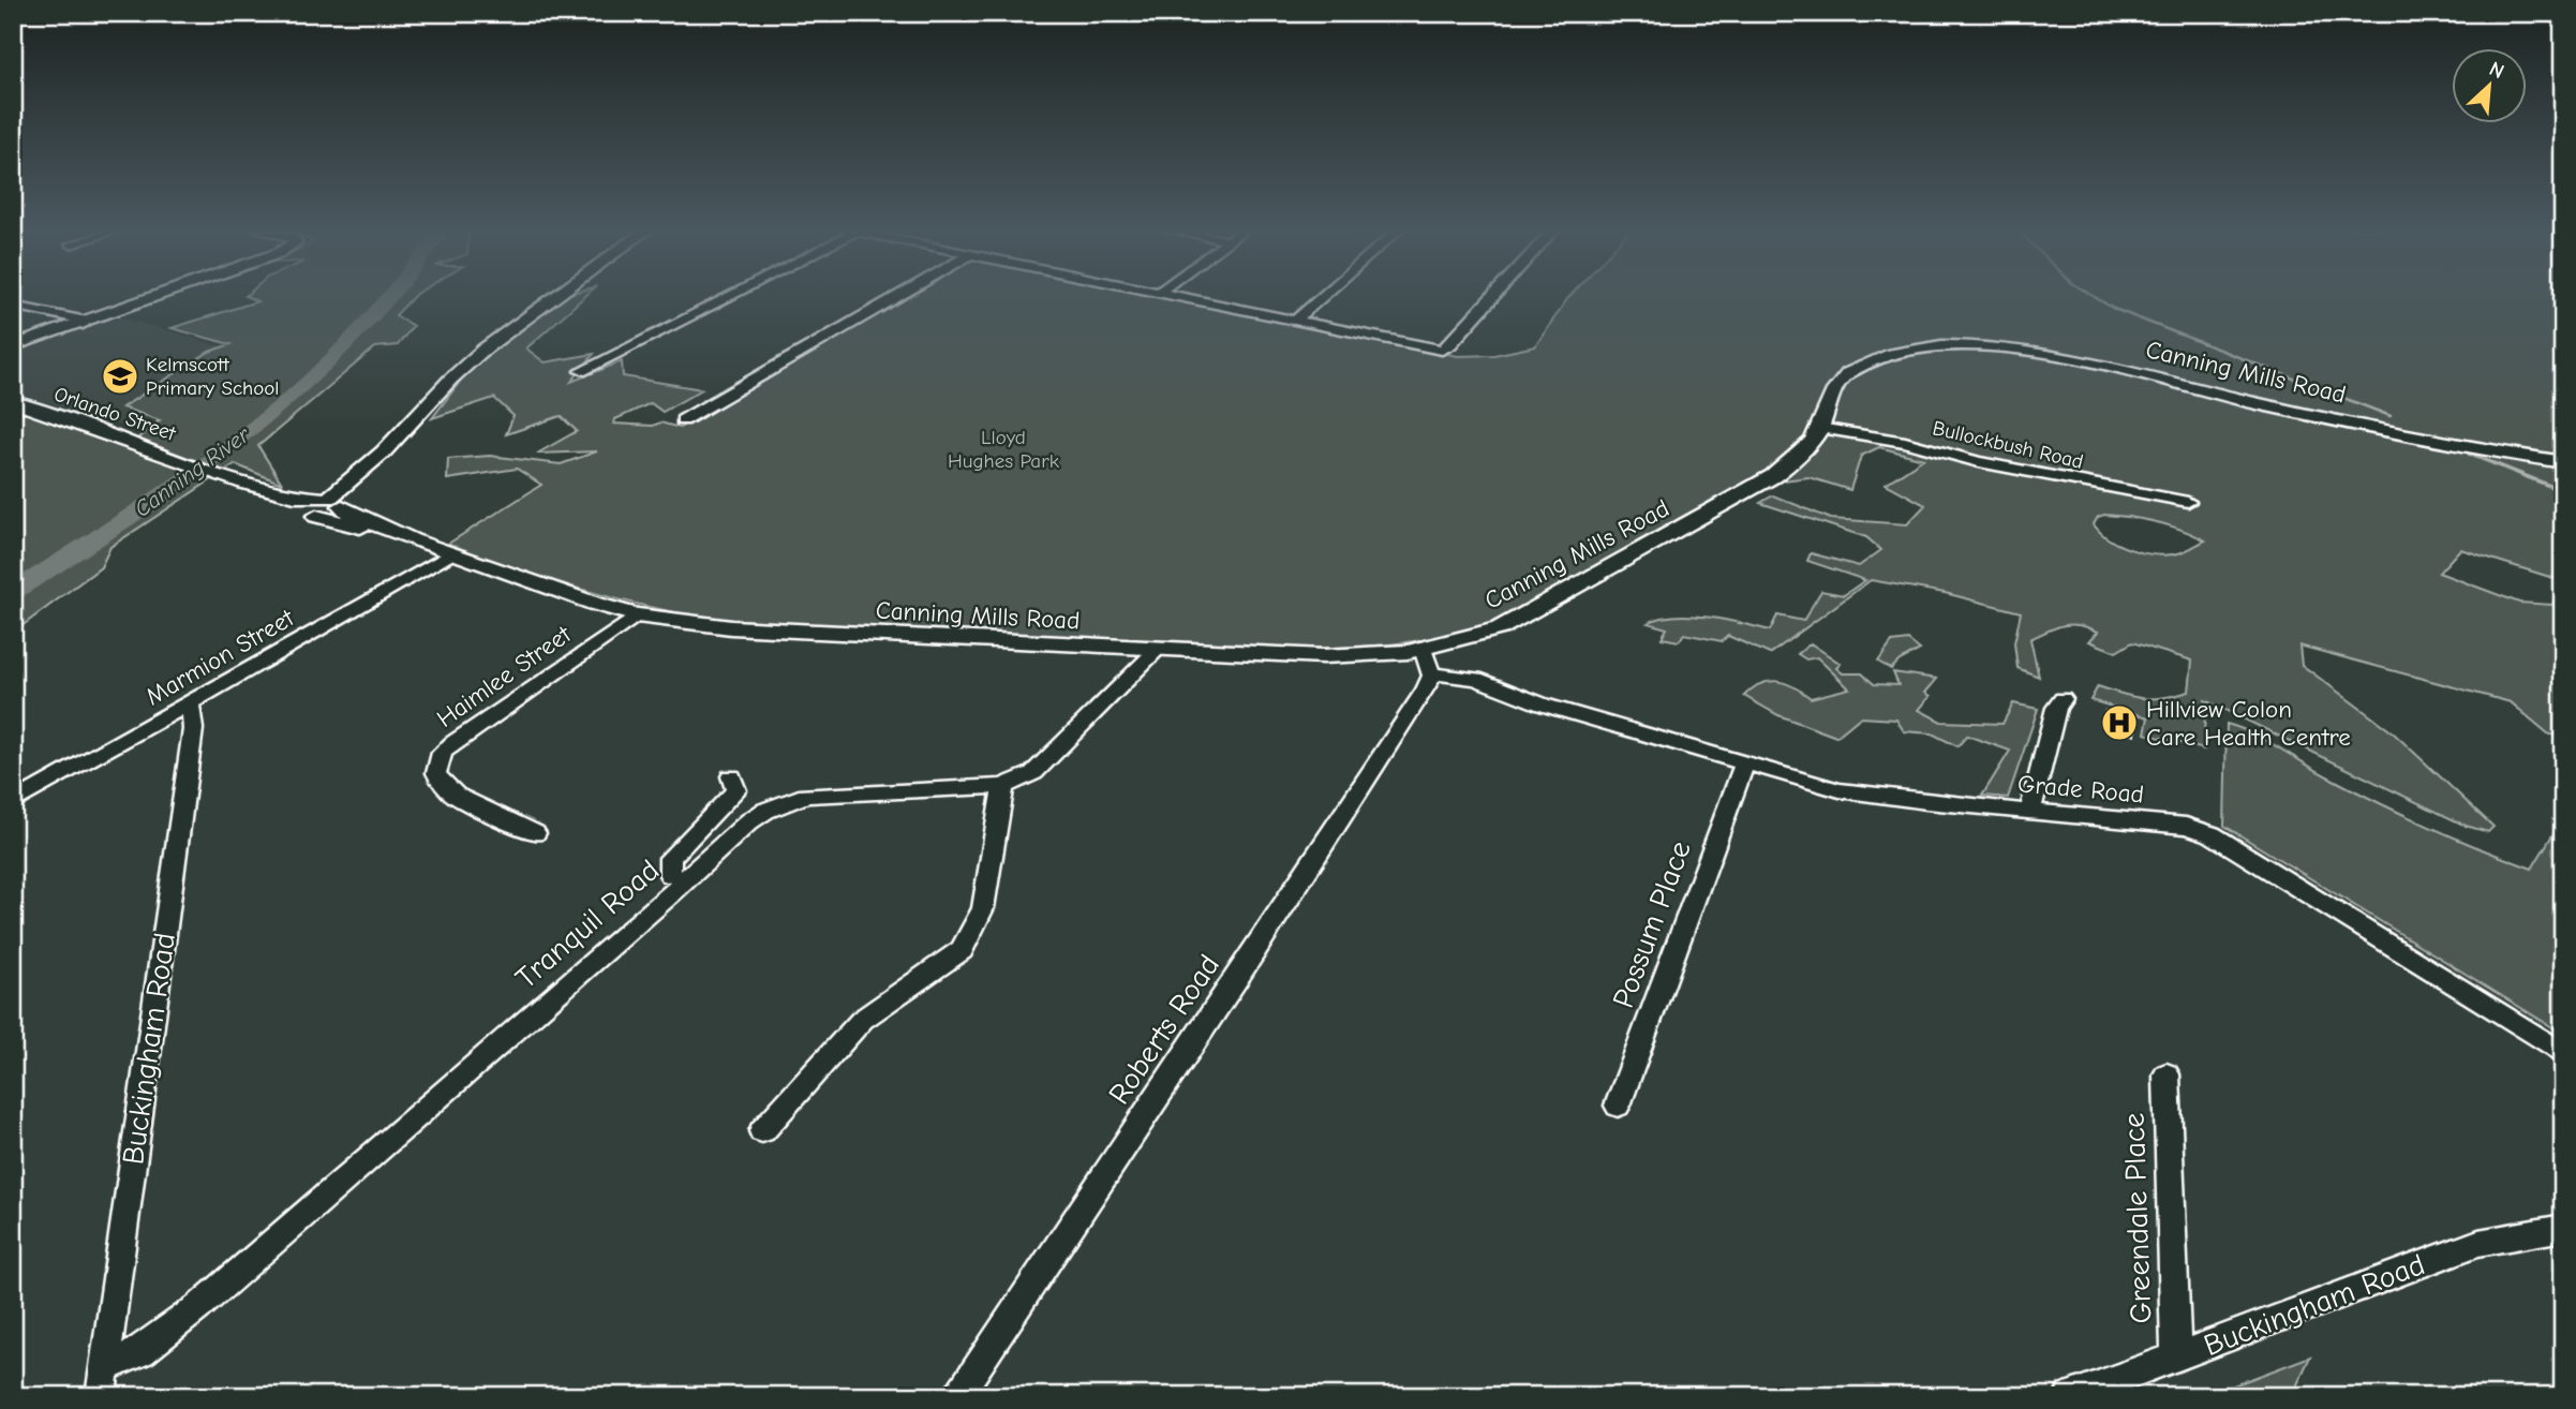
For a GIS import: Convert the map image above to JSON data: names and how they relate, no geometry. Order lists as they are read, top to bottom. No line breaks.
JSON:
{"streets":{"main road":["Canning Mills Road","Orlando Street"],"street":["Bullockbush Road","Marmion Street","Haimlee Street","Grade Road","Tranquil Road","Possum Place","Roberts Road","Buckingham Road","Greendale Place"]},"crossings":[["Canning Mills Road","Orlando Street"],["Canning Mills Road","Bullockbush Road"],["Canning Mills Road","Marmion Street"],["Canning Mills Road","Haimlee Street"],["Canning Mills Road","Tranquil Road"],["Marmion Street","Buckingham Road"],["Grade Road","Possum Place"],["Grade Road","Roberts Road"],["Tranquil Road","Buckingham Road"],["Buckingham Road","Greendale Place"]],"water":["Canning River"],"parks":["Lloyd Hughes Park"],"places":{"school or university":["Kelmscott Primary School"],"hospital":["Hillview Colon Care Health Centre"]},"north":"top right"}
